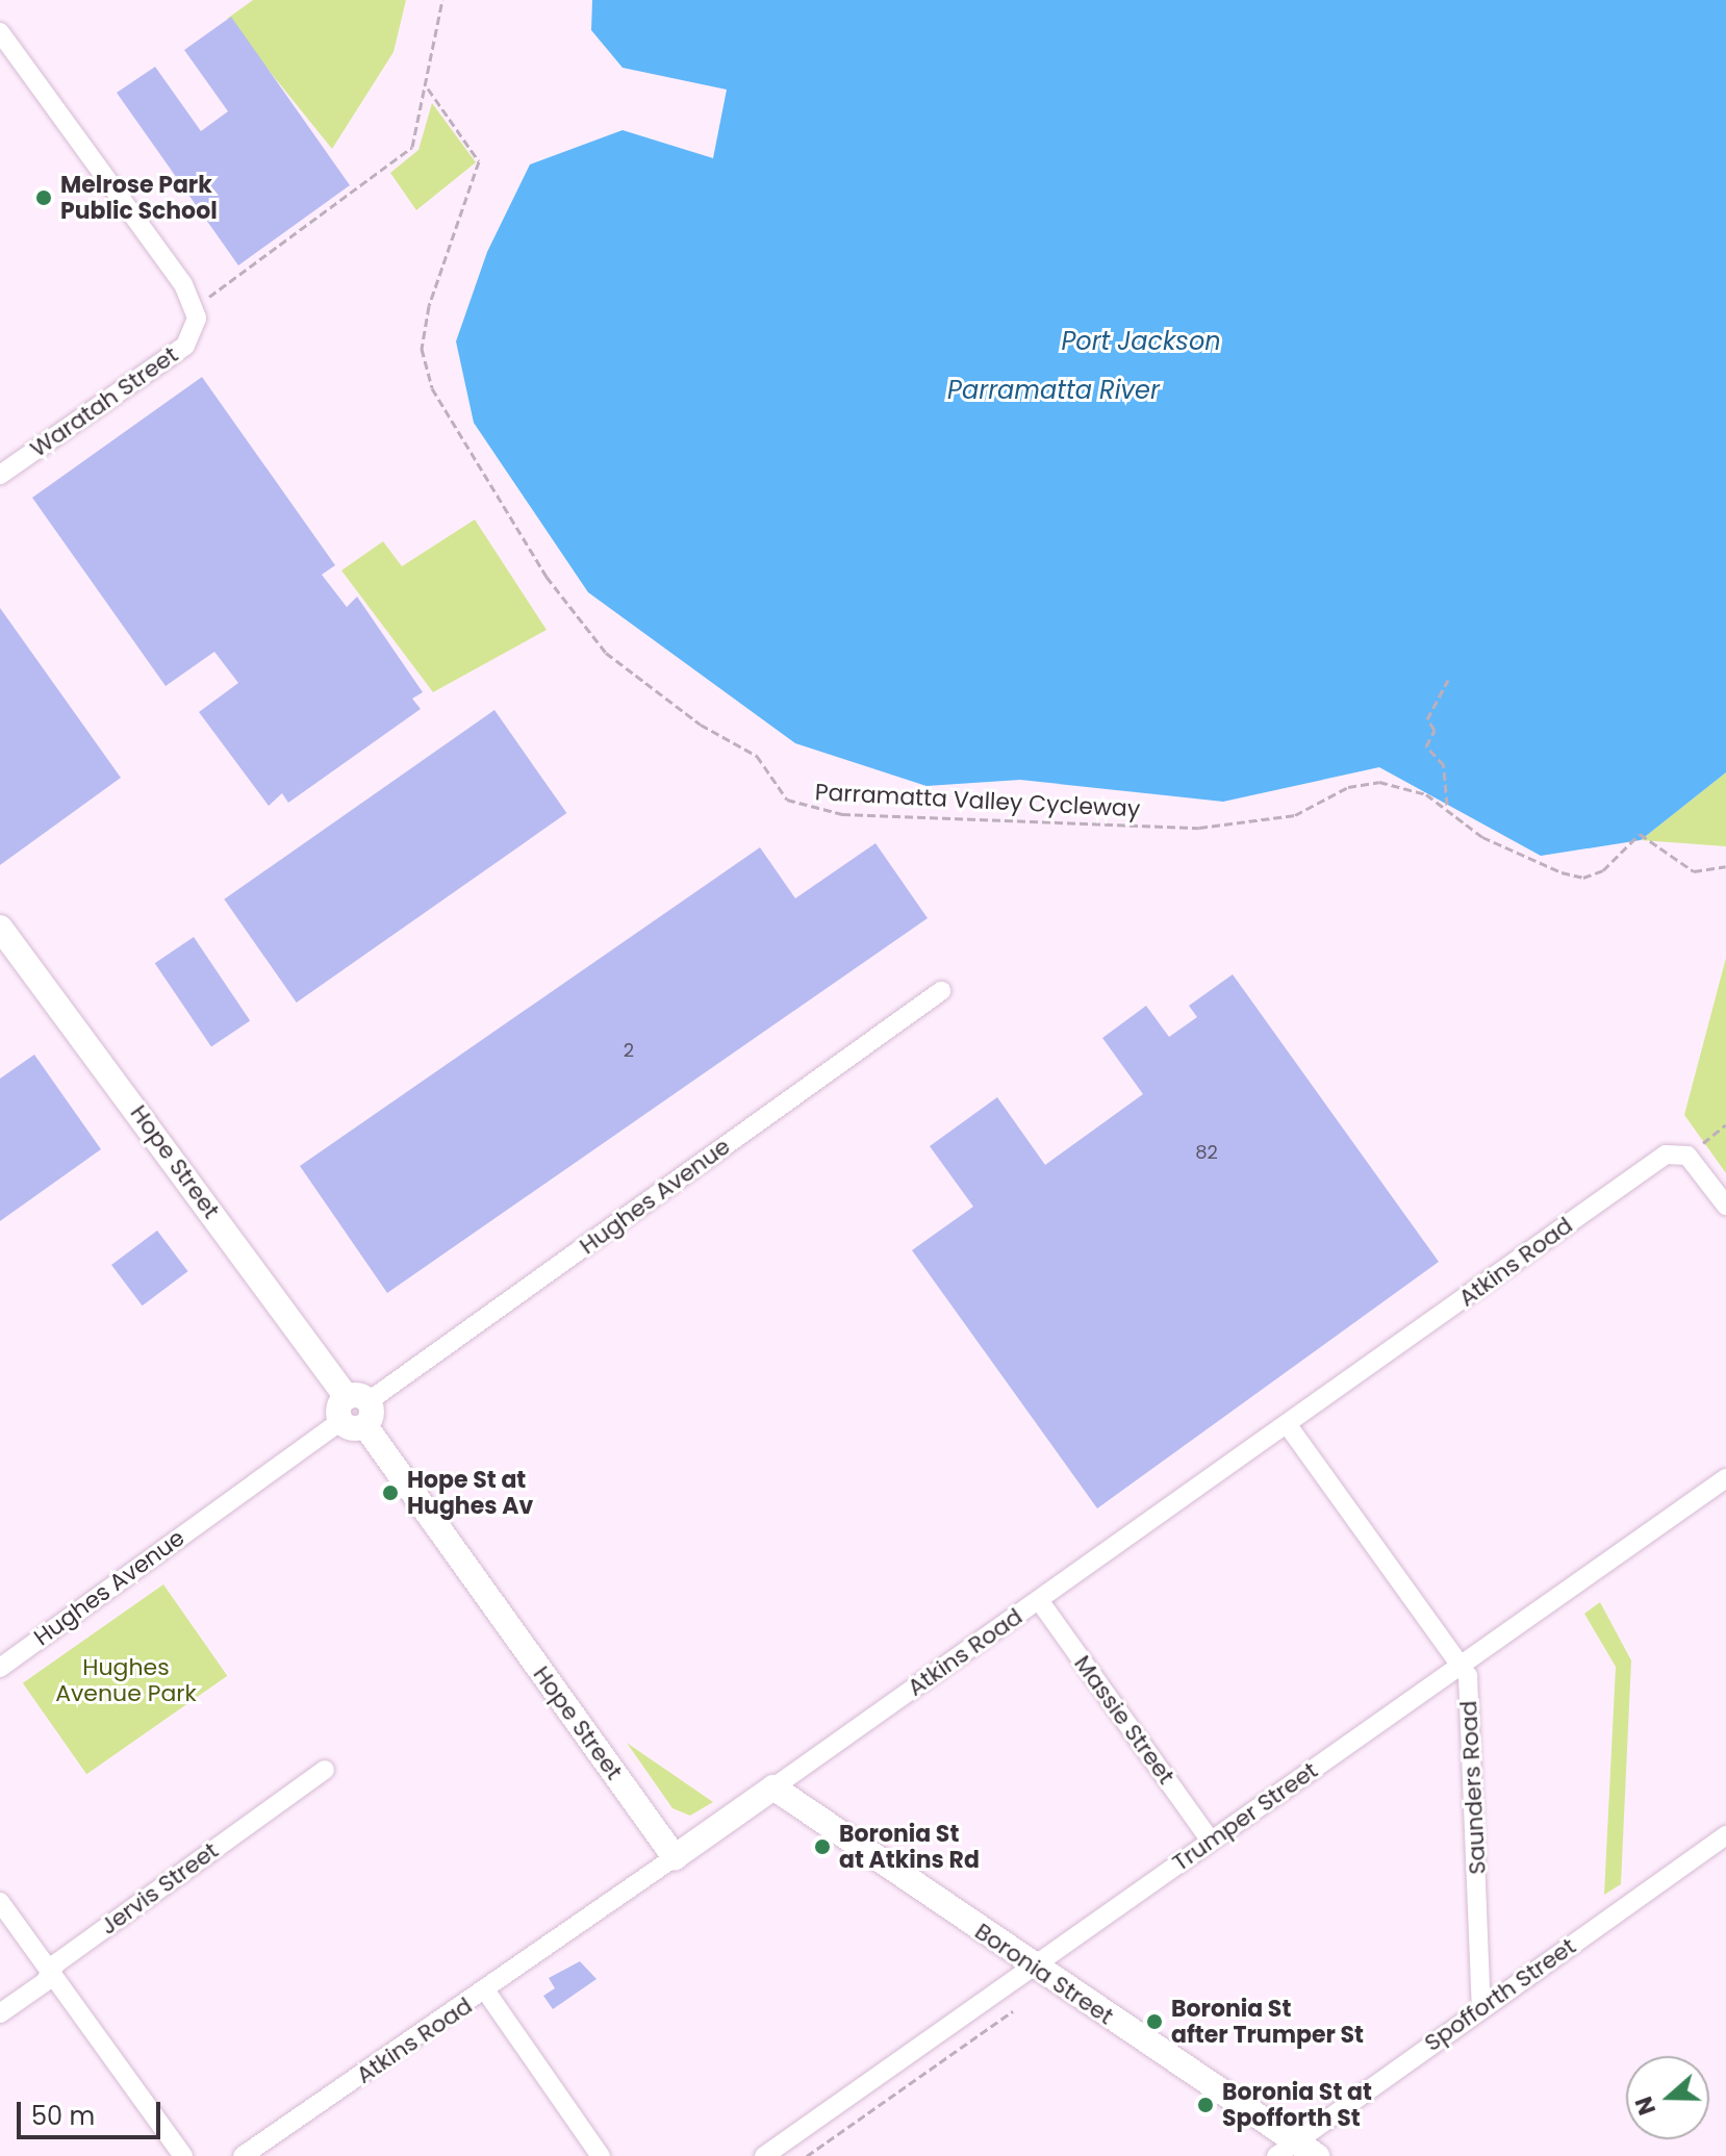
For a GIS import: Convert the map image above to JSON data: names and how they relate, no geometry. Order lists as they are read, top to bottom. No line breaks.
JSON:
{"streets":{"street":["Waratah Street","Hope Street","Hughes Avenue","Atkins Road","Massie Street","Saunders Road","Trumper Street","Jervis Street","Boronia Street","Spofforth Street"],"path":["Parramatta Valley Cycleway"]},"crossings":[["Hope Street","Hughes Avenue"],["Hope Street","Atkins Road"],["Atkins Road","Massie Street"],["Atkins Road","Saunders Road"],["Atkins Road","Boronia Street"],["Massie Street","Trumper Street"],["Saunders Road","Trumper Street"],["Saunders Road","Spofforth Street"],["Trumper Street","Boronia Street"],["Boronia Street","Spofforth Street"]],"water":["Port Jackson","Parramatta River"],"parks":["Hughes Avenue Park"],"places":["Melrose Park Public School","Hope St at Hughes Av","Boronia St at Atkins Rd","Boronia St after Trumper St","Boronia St at Spofforth St"],"house_numbers":["2","82"],"scale_bar":"50 m","north":"left"}
